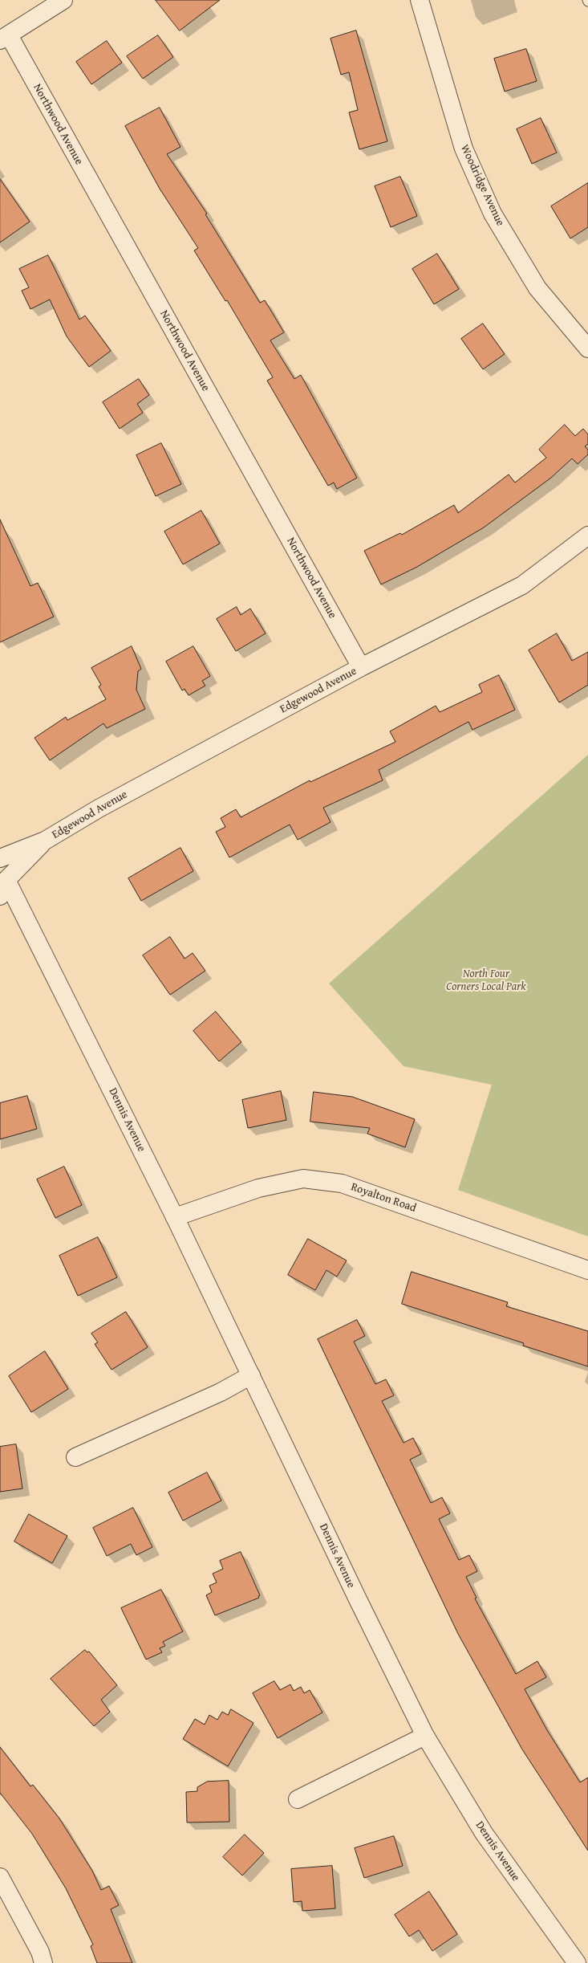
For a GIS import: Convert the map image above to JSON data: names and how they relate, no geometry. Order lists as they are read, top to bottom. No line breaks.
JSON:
{"streets":{"street":["Northwood Avenue","Woodridge Avenue","Edgewood Avenue","Dennis Avenue","Royalton Road"]},"crossings":[["Northwood Avenue","Edgewood Avenue"],["Edgewood Avenue","Dennis Avenue"],["Dennis Avenue","Royalton Road"]],"parks":["North Four Corners Local Park"]}
